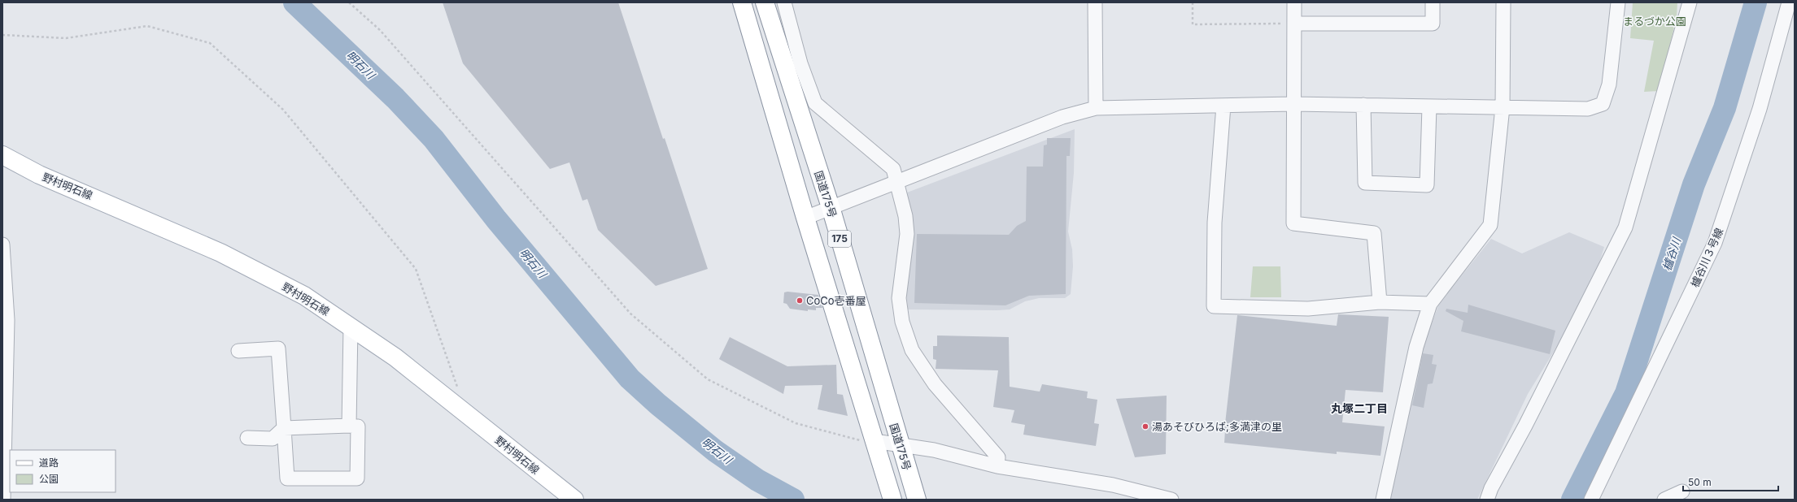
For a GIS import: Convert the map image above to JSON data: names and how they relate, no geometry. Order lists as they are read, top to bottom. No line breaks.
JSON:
{"streets":{"main road":["野村明石線","国道175号","175"],"street":["櫨谷川３号線"]},"districts":["丸塚二丁目"],"water":["明石川","櫨谷川"],"parks":["まるづか公園"],"places":["CoCo壱番屋","湯あそびひろば;多満津の里"],"legend":["道路","公園"],"scale_bar":"50 m"}
